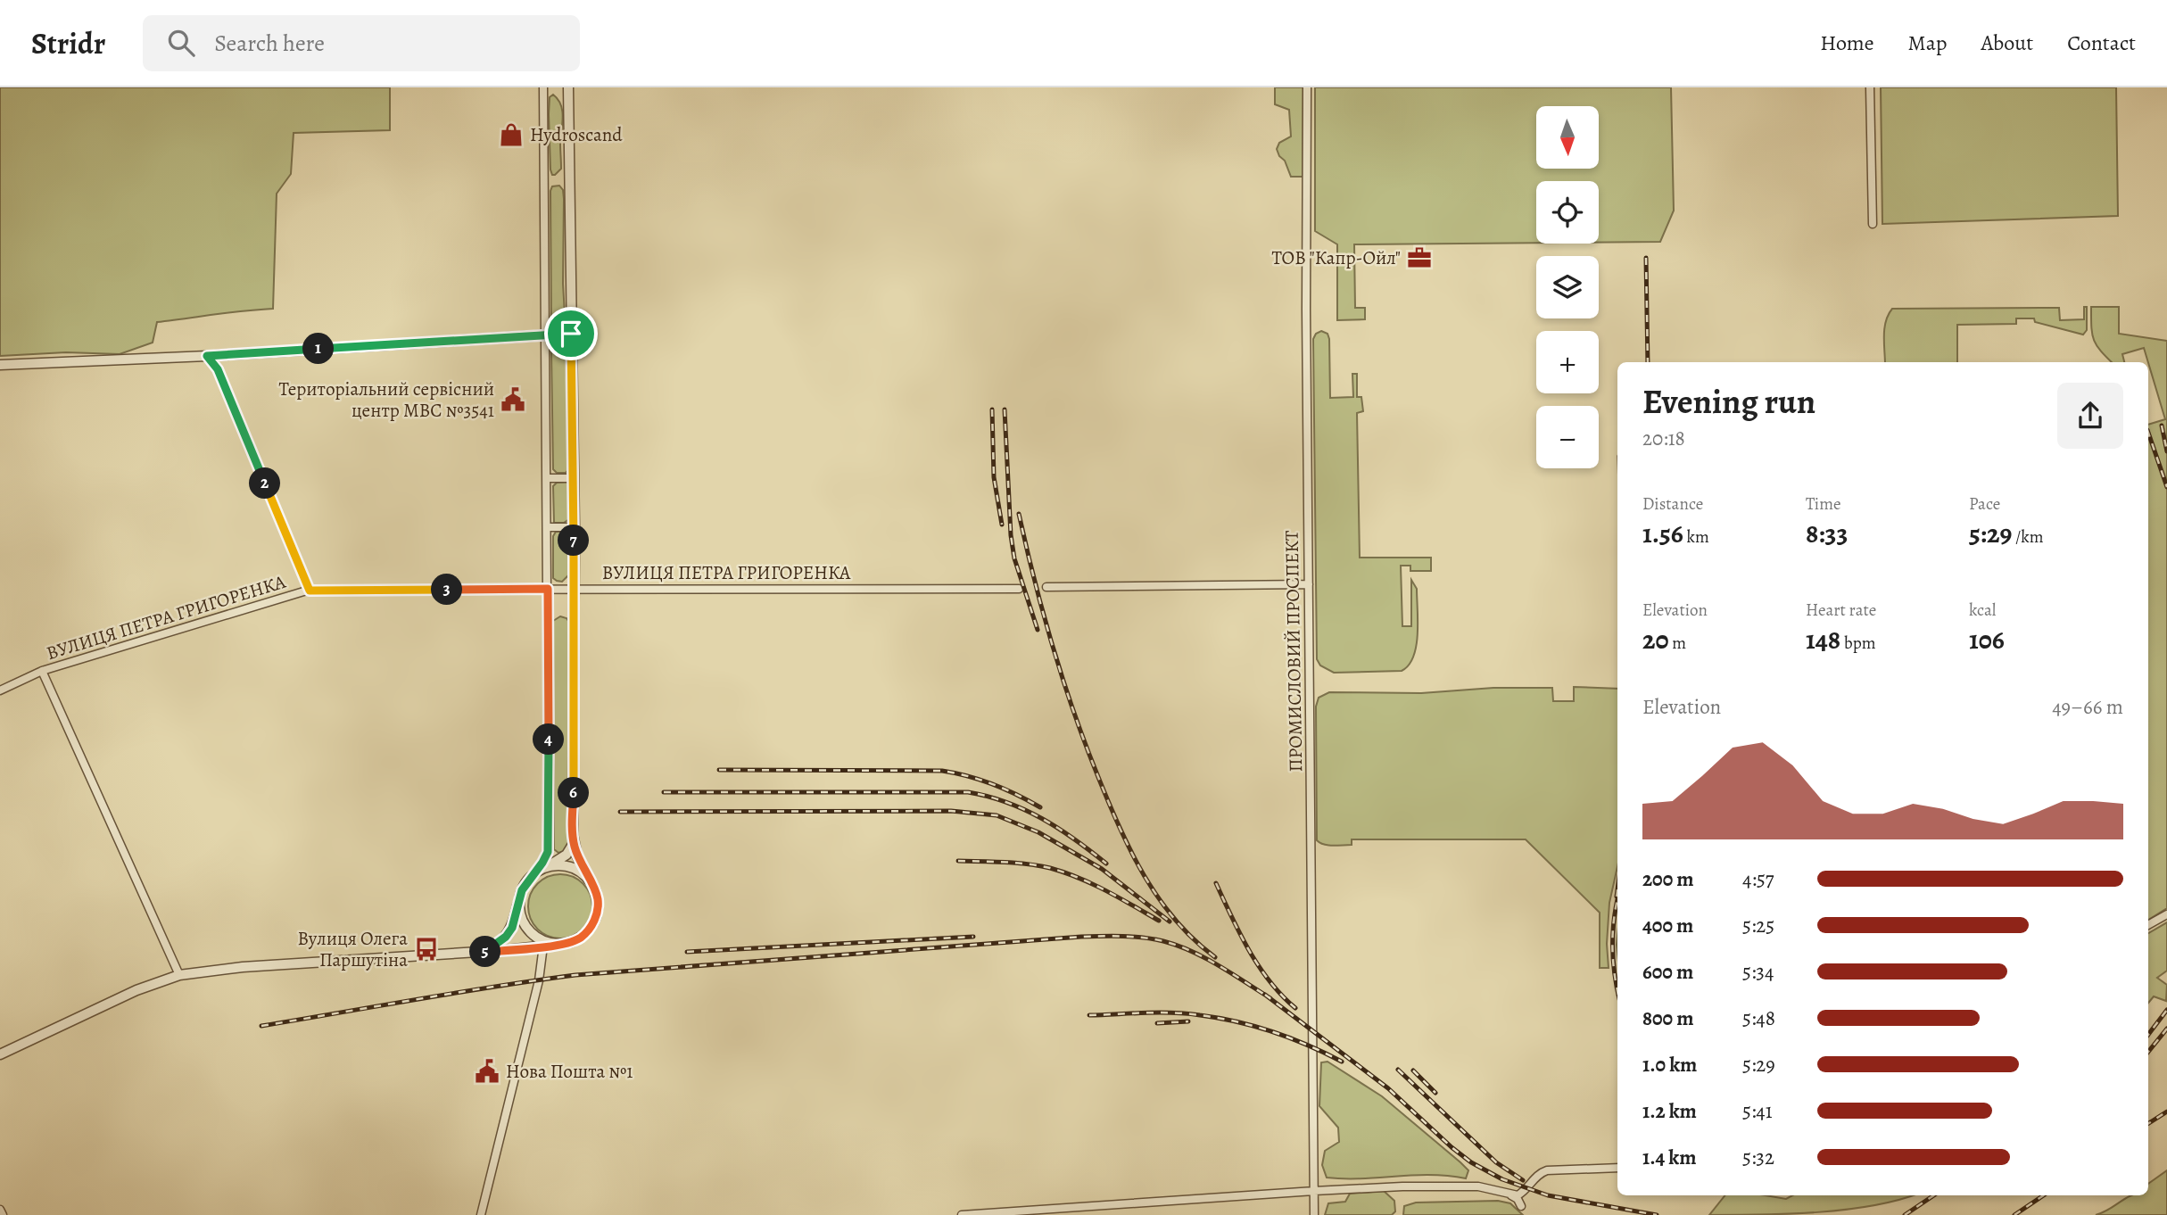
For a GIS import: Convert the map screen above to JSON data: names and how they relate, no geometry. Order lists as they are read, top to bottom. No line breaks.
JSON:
{"streets":{"street":["ВУЛИЦЯ ПЕТРА ГРИГОРЕНКА","ПРОМИСЛОВИЙ ПРОСПЕКТ"]},"places":{"shop":["Hydroscand"],"office":["ТОВ \"Капр-Ойл\""],"public building":["Територіальний сервісний центр МВС №3541","Нова Пошта №1"],"bus stop":["Вулиця Олега Паршутіна"]},"north":"bottom","page":{"header":"Stridr","search":"Search here","nav":["Home","Map","About","Contact"],"map_buttons":["+","−"],"pins":["1","2","7","3","4","6","5"],"heading":["Evening run","20:18"],"stats":[["Distance","1.56 km"],["Time","8:33"],["Pace","5:29 /km"],["Elevation","20 m"],["Heart rate","148 bpm"],["kcal","106"]],"chart":["Elevation","49–66 m"],"list":[{"name":"200 m","note":"4:57"},{"name":"400 m","note":"5:25"},{"name":"600 m","note":"5:34"},{"name":"800 m","note":"5:48"},{"name":"1.0 km","note":"5:29"},{"name":"1.2 km","note":"5:41"},{"name":"1.4 km","note":"5:32"}]}}
